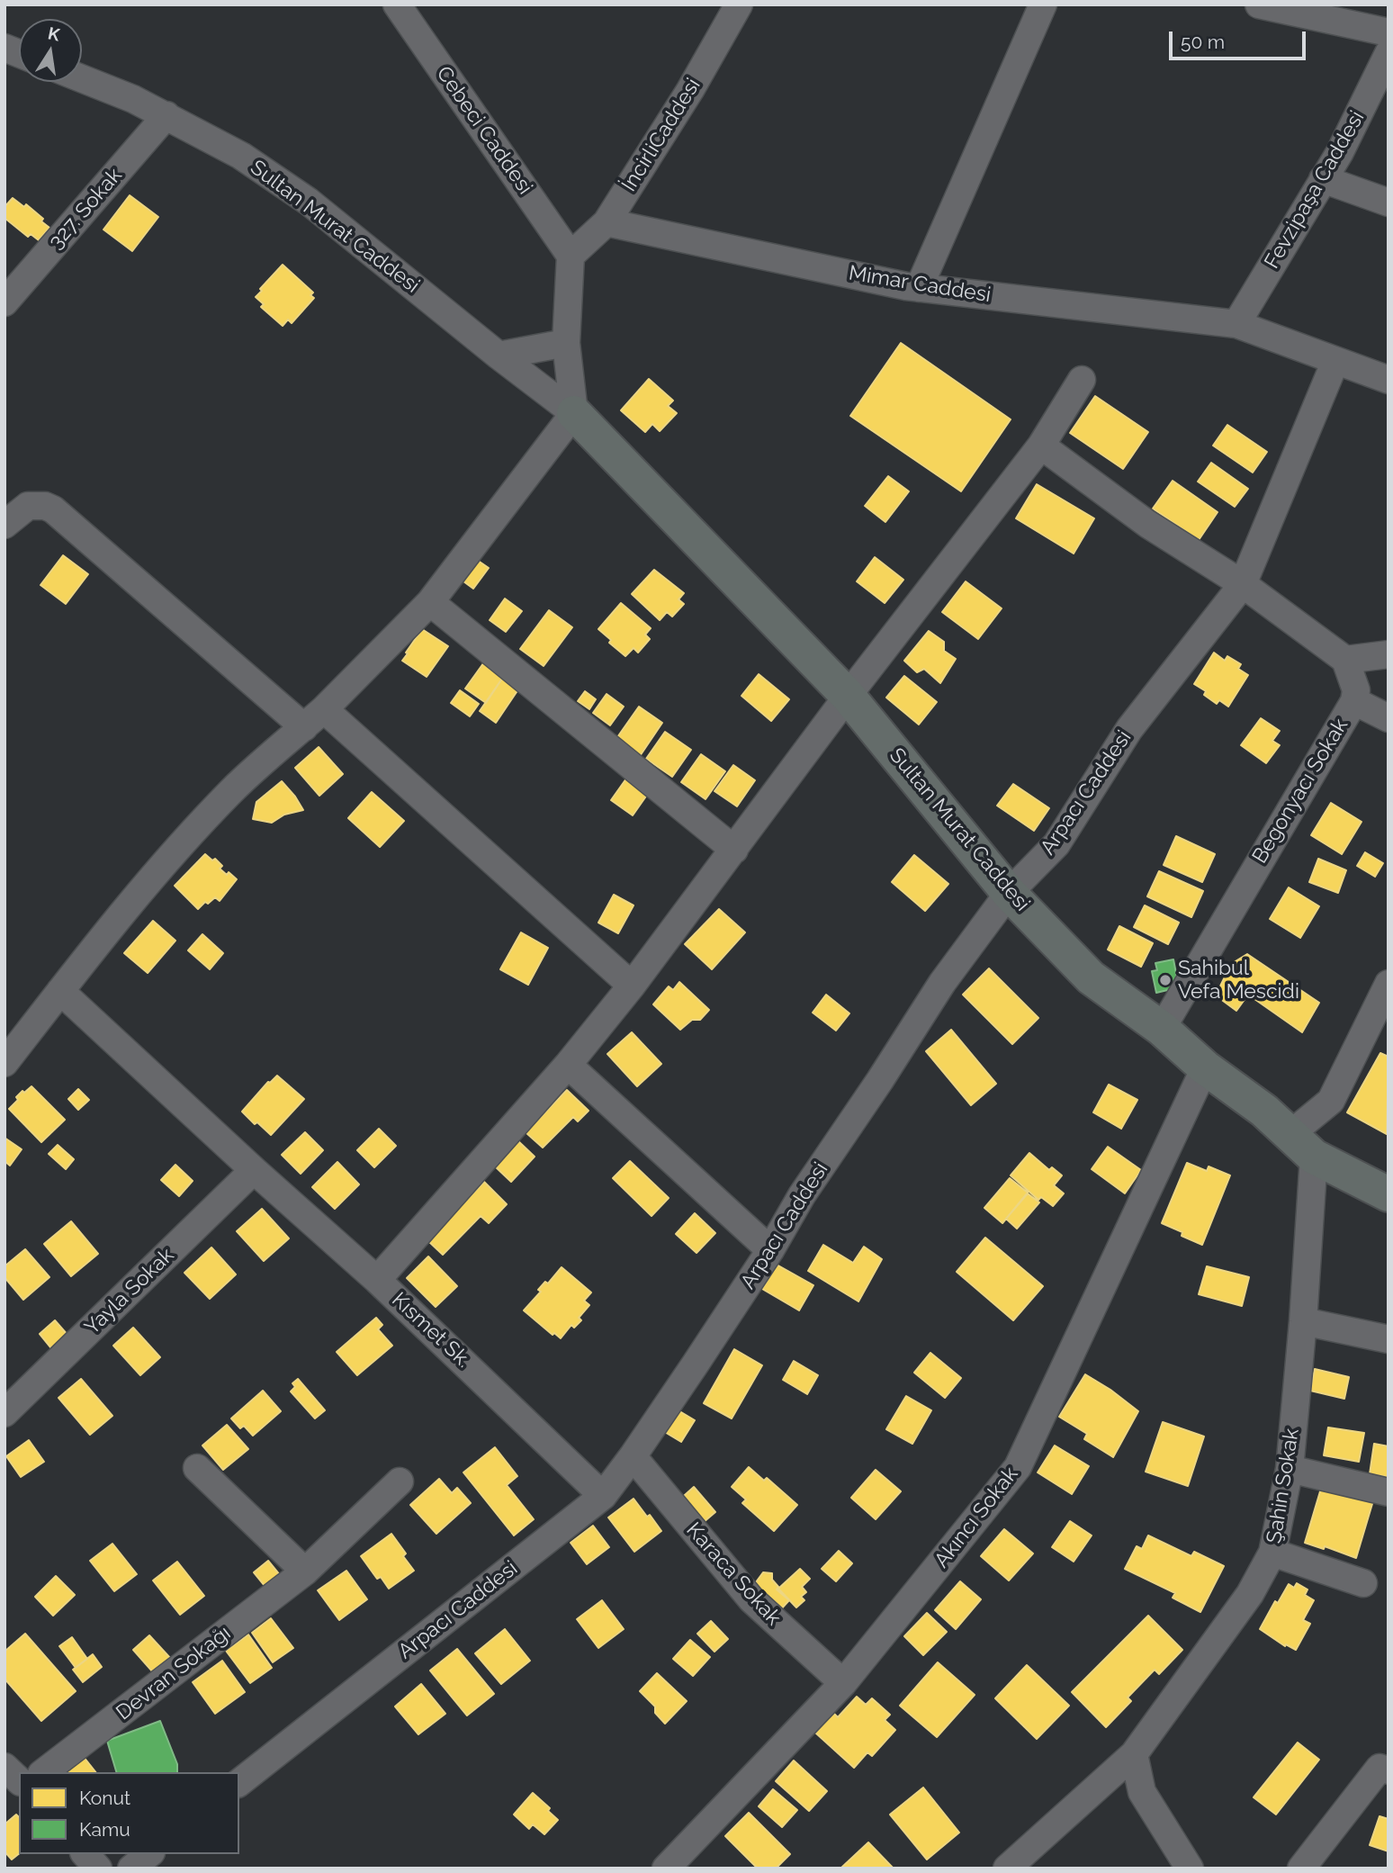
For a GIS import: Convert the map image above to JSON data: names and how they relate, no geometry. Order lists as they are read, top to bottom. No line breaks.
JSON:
{"streets":{"main road":["Sultan Murat Caddesi"],"street":["Cebeci Caddesi","İncirliCaddesi","Fevzipaşa Caddesi","327. Sokak","Mimar Caddesi","Begonyacı Sokak","Arpacı Caddesi","Yayla Sokak","Kısmet Sk.","Şahin Sokak","Akıncı Sokak","Karaca Sokak","Devran Sokağı"]},"crossings":[["Cebeci Caddesi","İncirliCaddesi"],["İncirliCaddesi","Mimar Caddesi"],["Fevzipaşa Caddesi","Mimar Caddesi"],["327. Sokak","Sultan Murat Caddesi"],["Sultan Murat Caddesi","Begonyacı Sokak"],["Sultan Murat Caddesi","Arpacı Caddesi"],["Sultan Murat Caddesi","Şahin Sokak"],["Sultan Murat Caddesi","Akıncı Sokak"],["Mimar Caddesi","Arpacı Caddesi"],["Arpacı Caddesi","Kısmet Sk."],["Arpacı Caddesi","Karaca Sokak"],["Yayla Sokak","Kısmet Sk."],["Akıncı Sokak","Karaca Sokak"]],"places":["Sahibul Vefa Mescidi"],"legend":["Konut","Kamu"],"scale_bar":"50 m","north":"top"}
